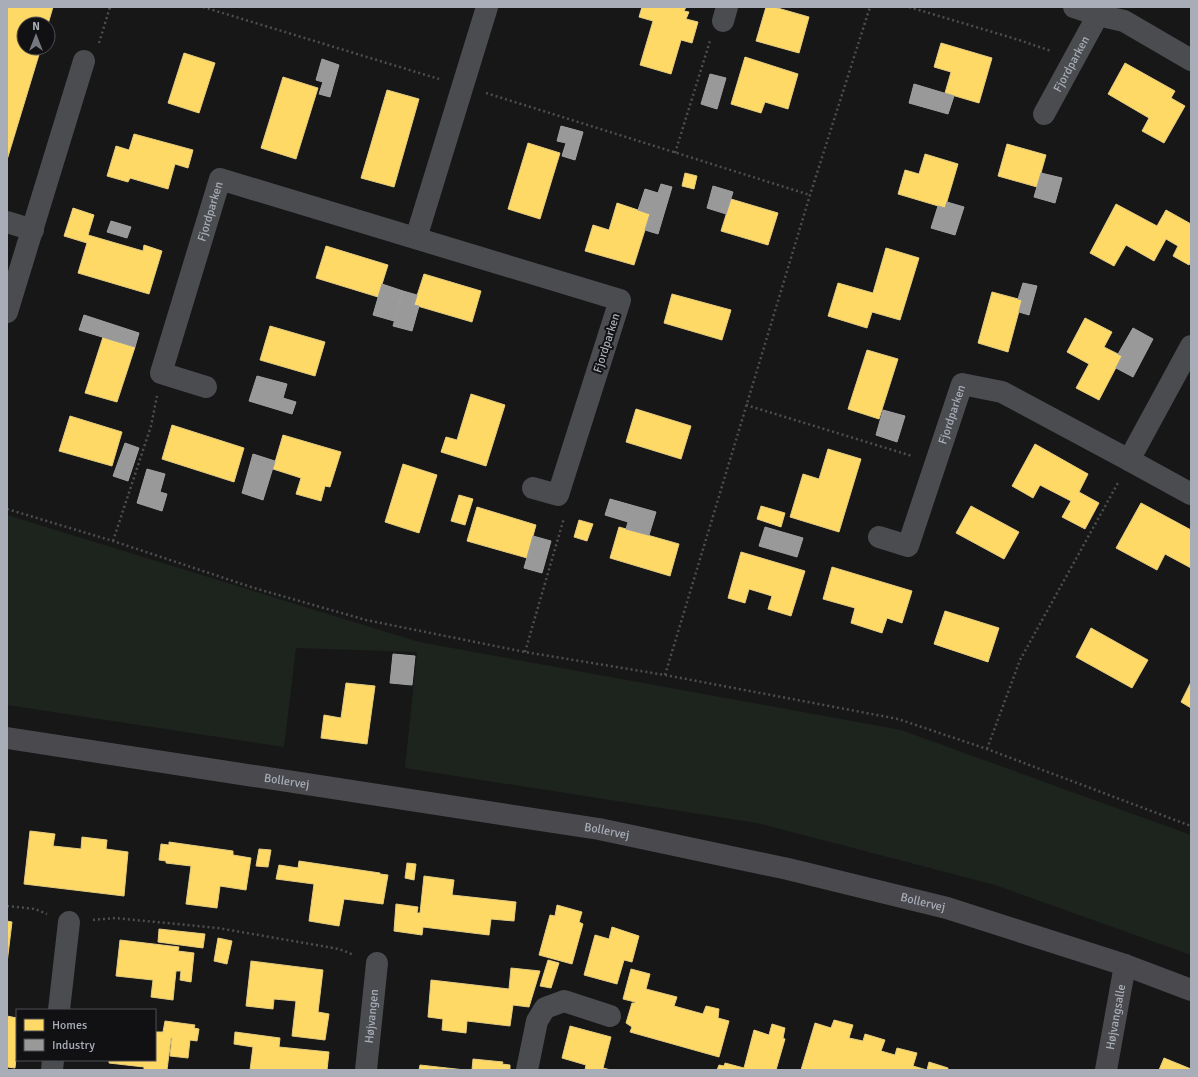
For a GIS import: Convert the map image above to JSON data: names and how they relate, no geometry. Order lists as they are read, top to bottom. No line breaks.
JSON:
{"streets":{"main road":["Bollervej","Højvangsalle"],"street":["Fjordparken","Højvangen"]},"crossings":[["Bollervej","Højvangsalle"]],"legend":["Homes","Industry"],"north":"top"}
